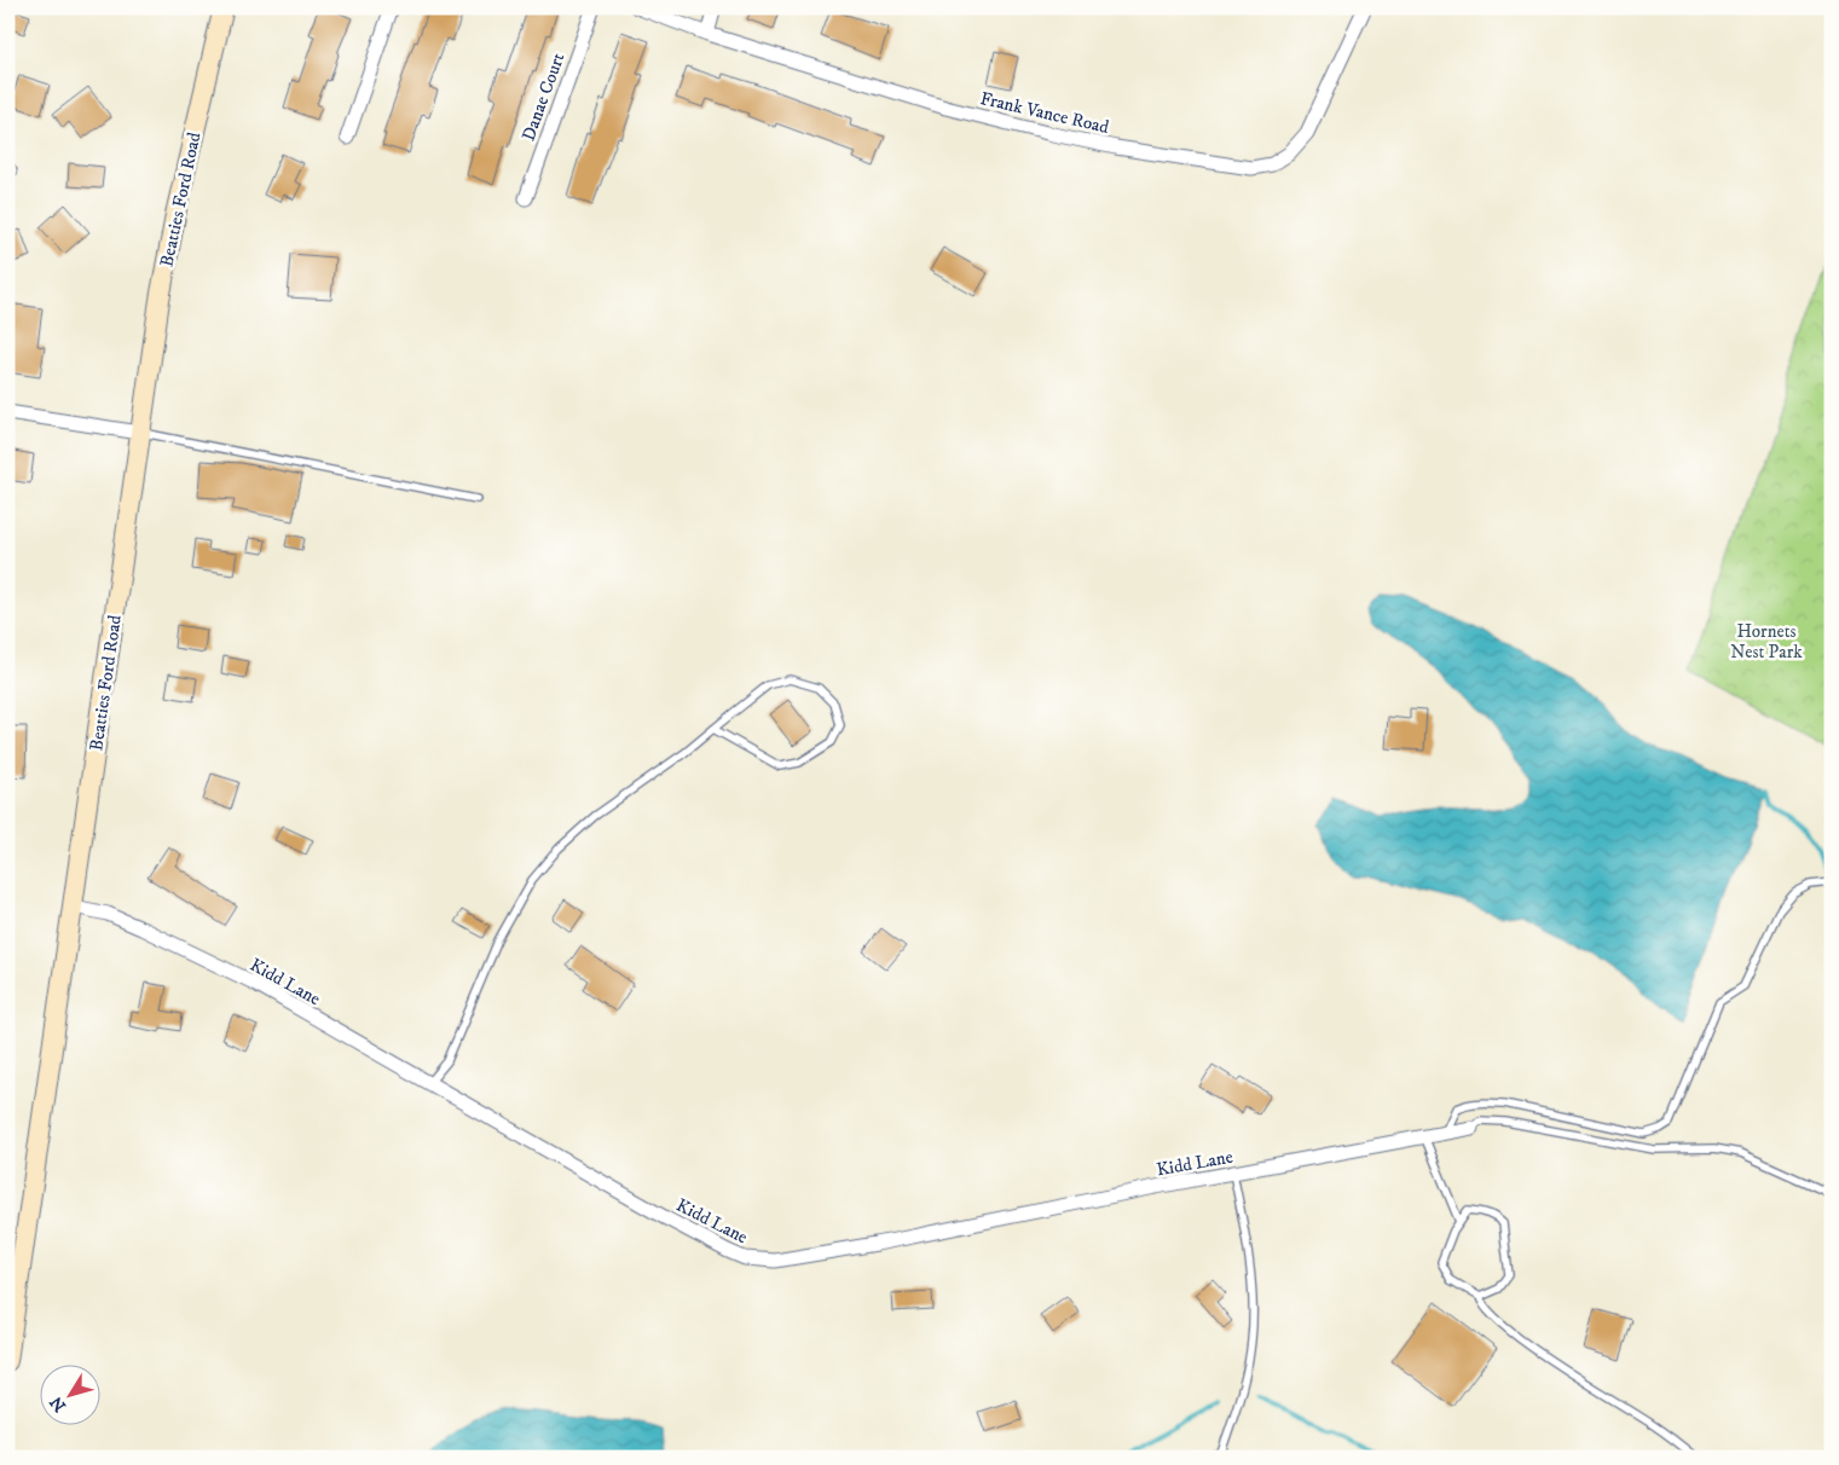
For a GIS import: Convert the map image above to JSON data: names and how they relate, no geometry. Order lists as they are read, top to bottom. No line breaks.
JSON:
{"streets":{"main road":["Beatties Ford Road"],"street":["Danae Court","Frank Vance Road","Kidd Lane"]},"crossings":[["Beatties Ford Road","Kidd Lane"]],"parks":["Hornets Nest Park"],"north":"bottom left"}
